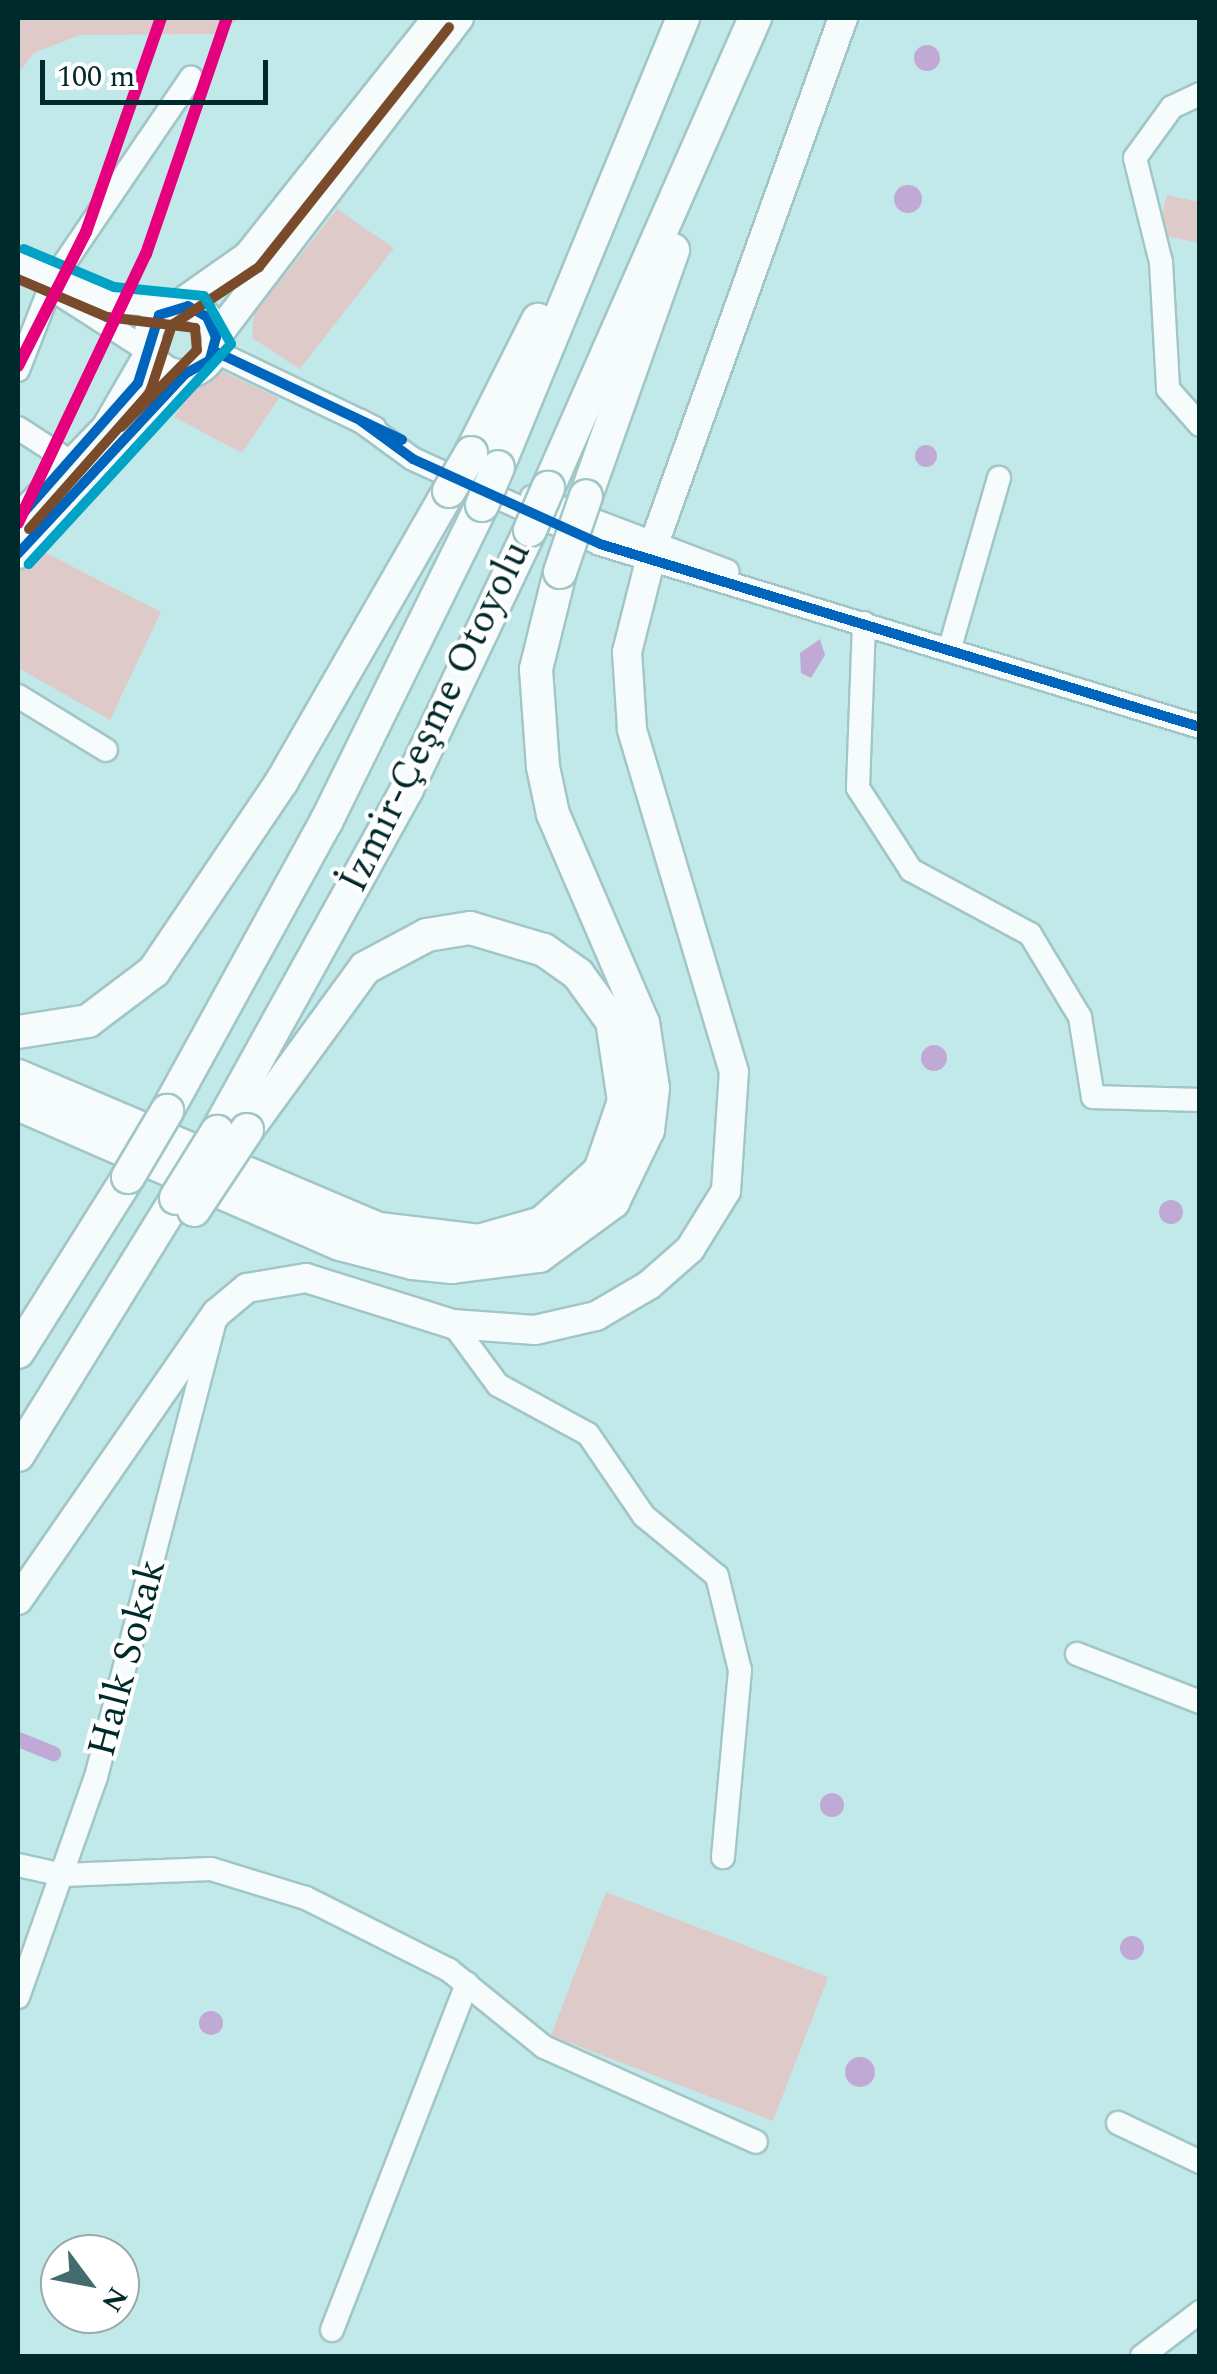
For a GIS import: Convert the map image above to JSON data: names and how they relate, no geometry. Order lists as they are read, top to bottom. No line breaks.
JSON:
{"streets":{"highway":["İzmir-Çeşme Otoyolu"],"street":["Halk Sokak"]},"scale_bar":"100 m","north":"bottom right"}
